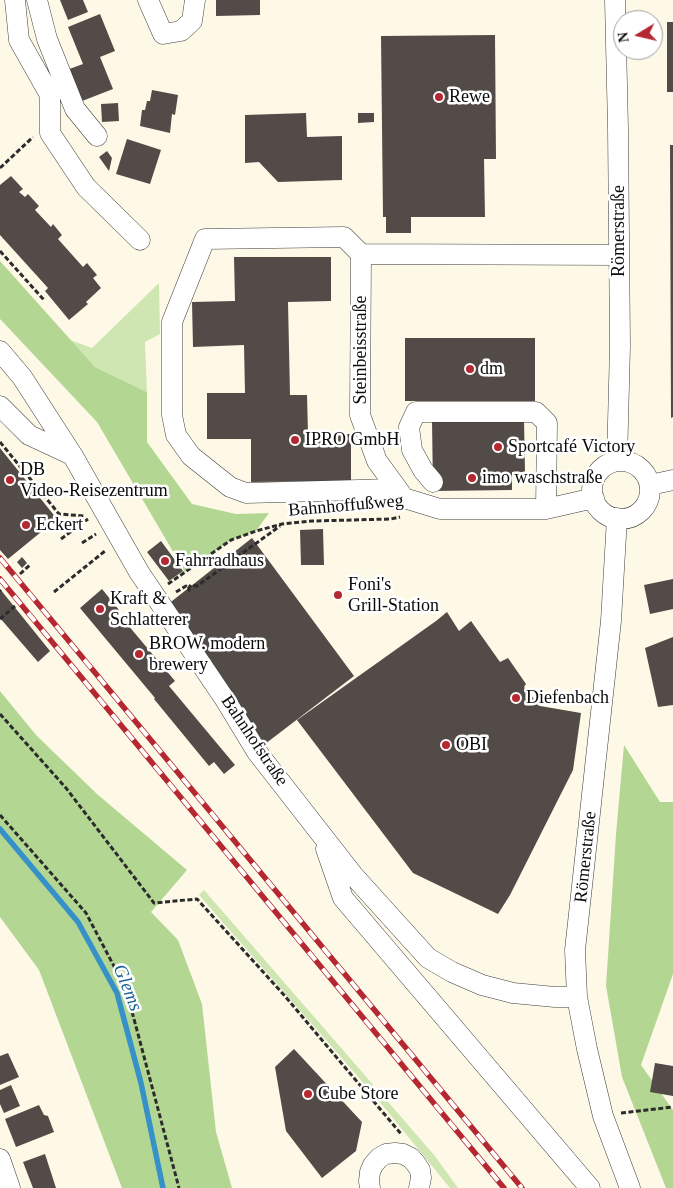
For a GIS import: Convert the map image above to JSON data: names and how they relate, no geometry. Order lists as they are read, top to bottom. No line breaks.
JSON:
{"streets":{"street":["Römerstraße","Steinbeisstraße","Bahnhofstraße"],"path":["Bahnhoffußweg"]},"crossings":[["Römerstraße","Steinbeisstraße"],["Römerstraße","Bahnhofstraße"]],"water":["Glems"],"places":["Rewe","dm","IPRO GmbH","Sportcafé Victory","imo waschstraße","DB Video-Reisezentrum","Eckert","Fahrradhaus","Foni's Grill-Station","Kraft & Schlatterer","BROW. modern brewery","Diefenbach","OBI","Cube Store"],"north":"left"}
